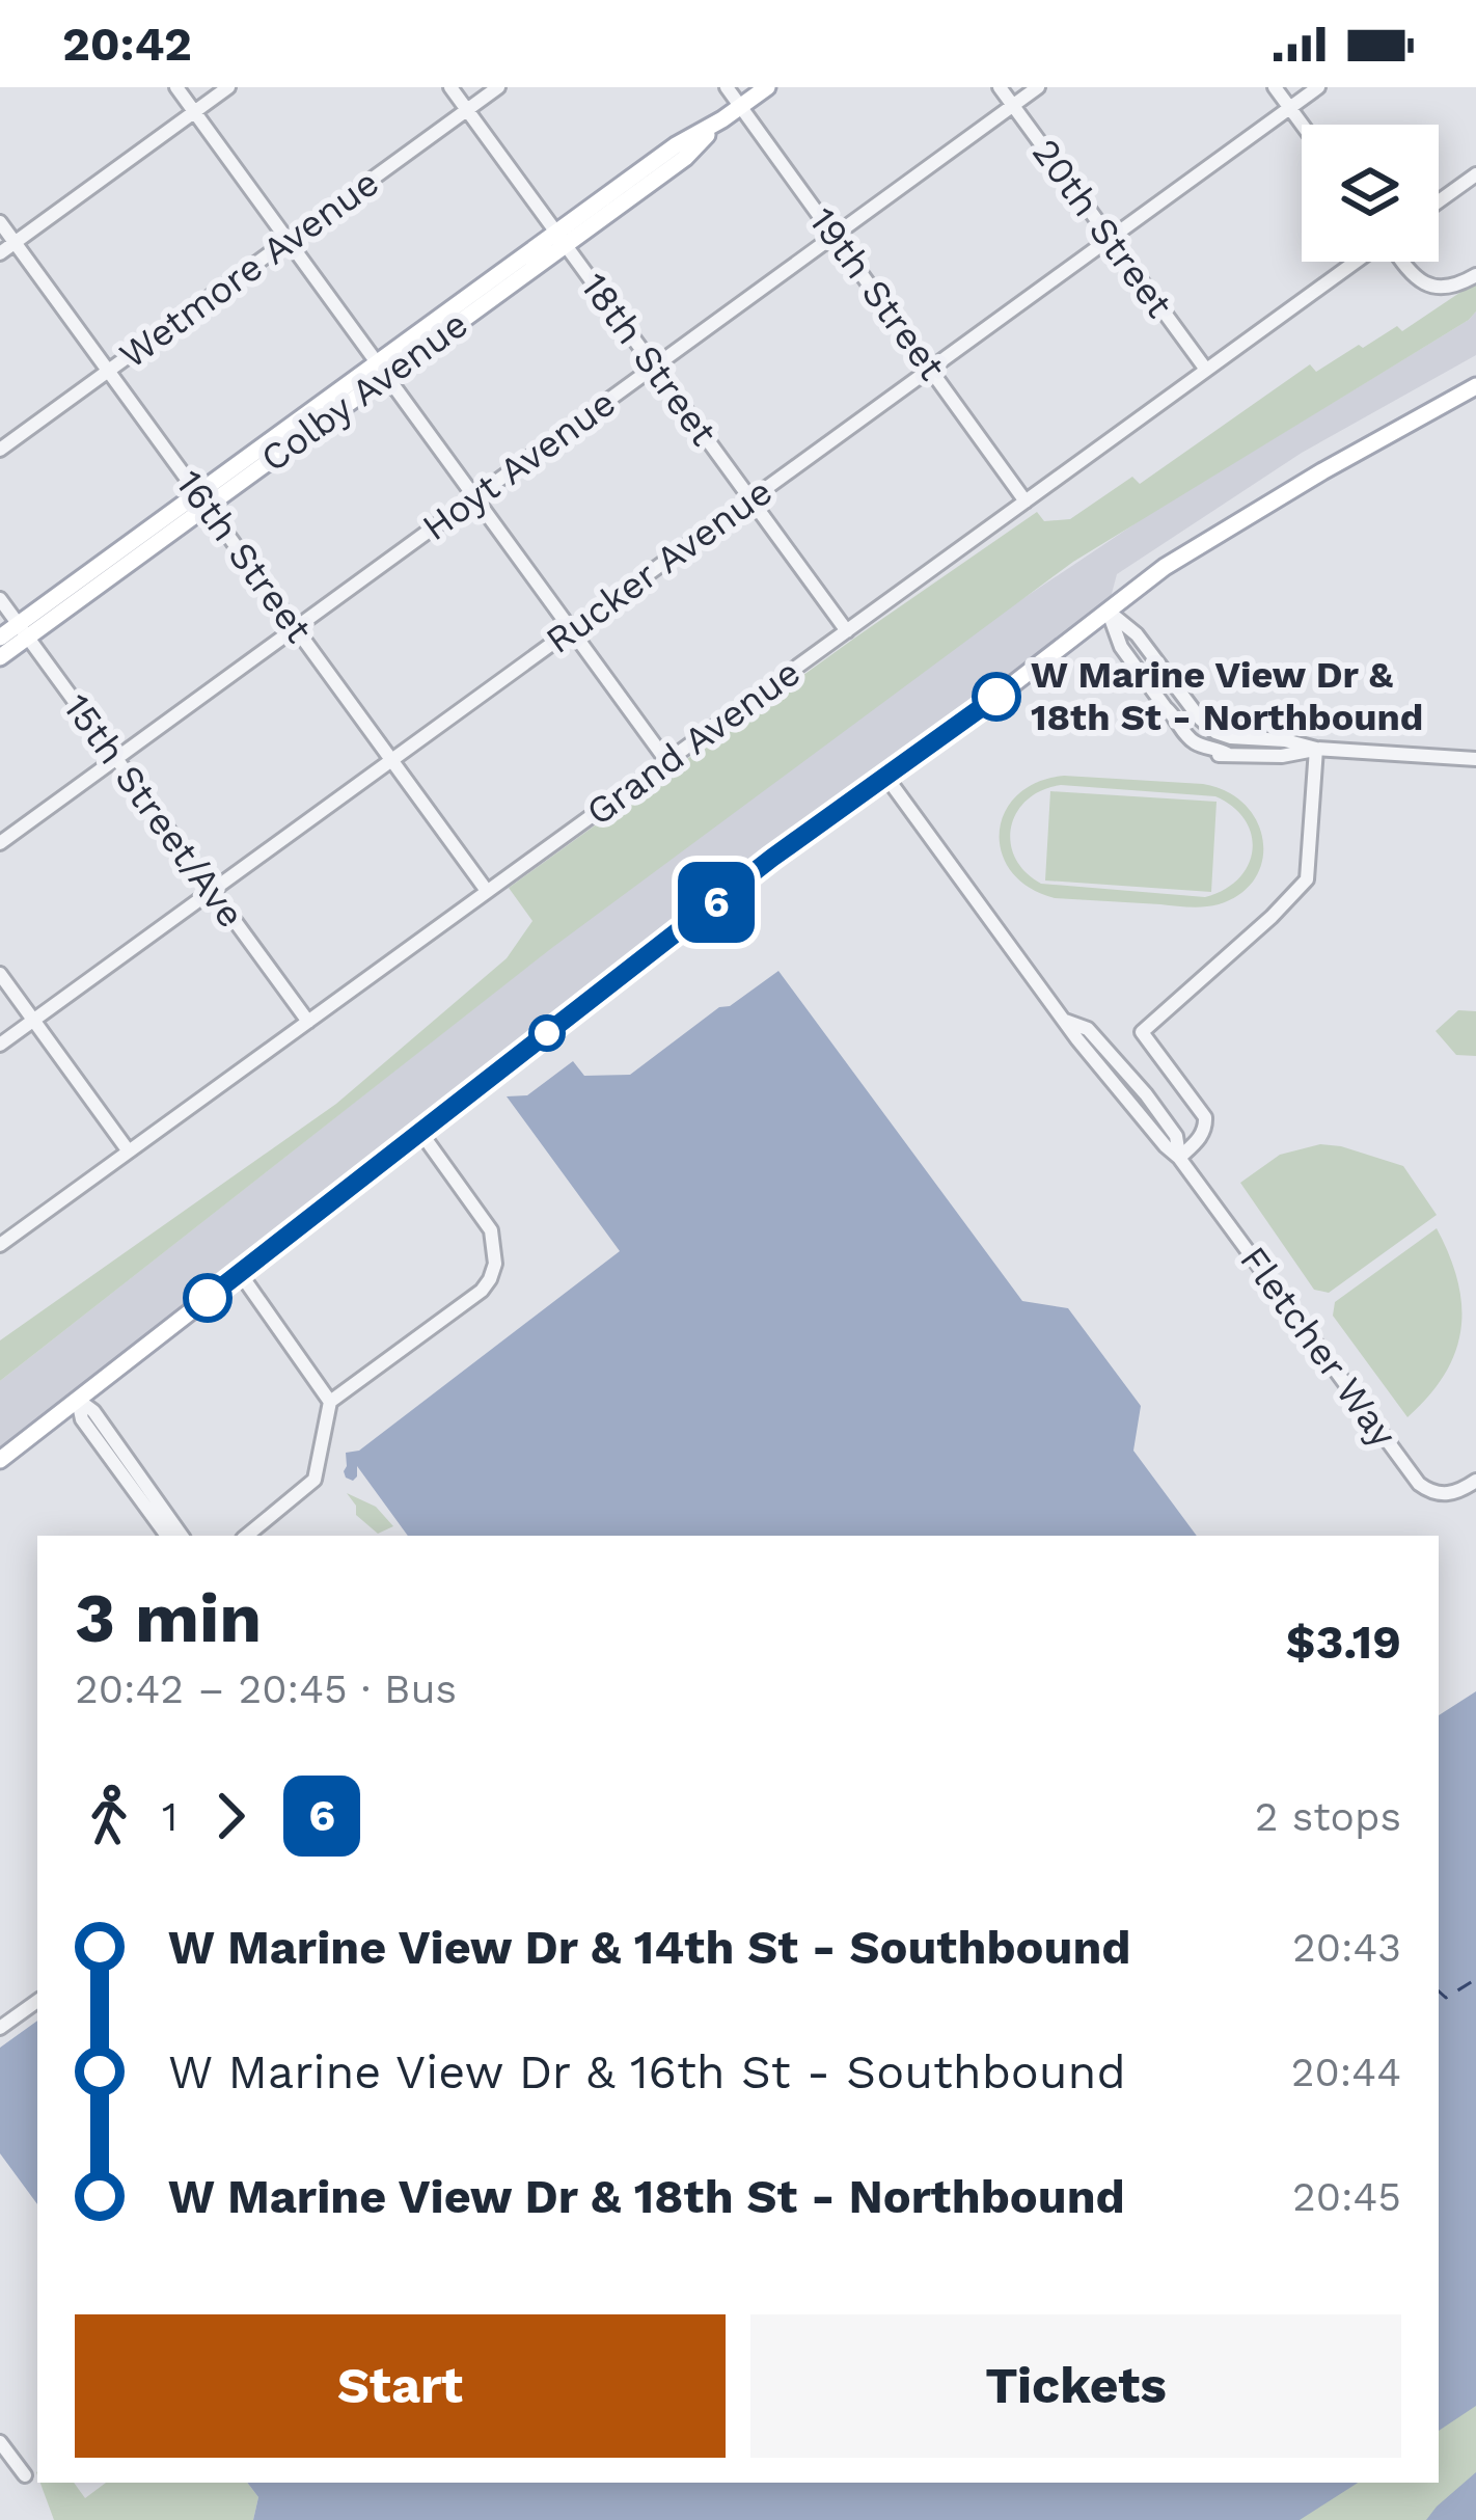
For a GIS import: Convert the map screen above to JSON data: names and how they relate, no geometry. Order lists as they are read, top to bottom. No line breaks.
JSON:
{"streets":{"main road":["Colby Avenue"],"street":["20th Street","Wetmore Avenue","19th Street","18th Street","Hoyt Avenue","16th Street","Rucker Avenue","Grand Avenue","15th Street/Ave","Fletcher Way"]},"crossings":[["20th Street","Hoyt Avenue"],["20th Street","Rucker Avenue"],["20th Street","Grand Avenue"],["Wetmore Avenue","18th Street"],["Wetmore Avenue","16th Street"],["19th Street","Colby Avenue"],["19th Street","Hoyt Avenue"],["19th Street","Rucker Avenue"],["19th Street","Grand Avenue"],["18th Street","Colby Avenue"],["18th Street","Hoyt Avenue"],["18th Street","Rucker Avenue"],["18th Street","Grand Avenue"],["Colby Avenue","16th Street"],["Colby Avenue","15th Street/Ave"],["Hoyt Avenue","16th Street"],["Hoyt Avenue","15th Street/Ave"],["16th Street","Rucker Avenue"],["16th Street","Grand Avenue"],["Rucker Avenue","15th Street/Ave"],["Grand Avenue","15th Street/Ave"]],"places":["W Marine View Dr & 18th St - Northbound"],"lines":["bus line 6"],"page":{"status":"20:42","on_map":"6","heading":["3 min","20:42 – 20:45 · Bus","$3.19"],"legs":["1","6","2 stops"],"list":[{"name":"W Marine View Dr & 14th St - Southbound","value":"20:43"},{"name":"W Marine View Dr & 16th St - Southbound","value":"20:44"},{"name":"W Marine View Dr & 18th St - Northbound","value":"20:45"}],"buttons":["Start","Tickets"]}}
